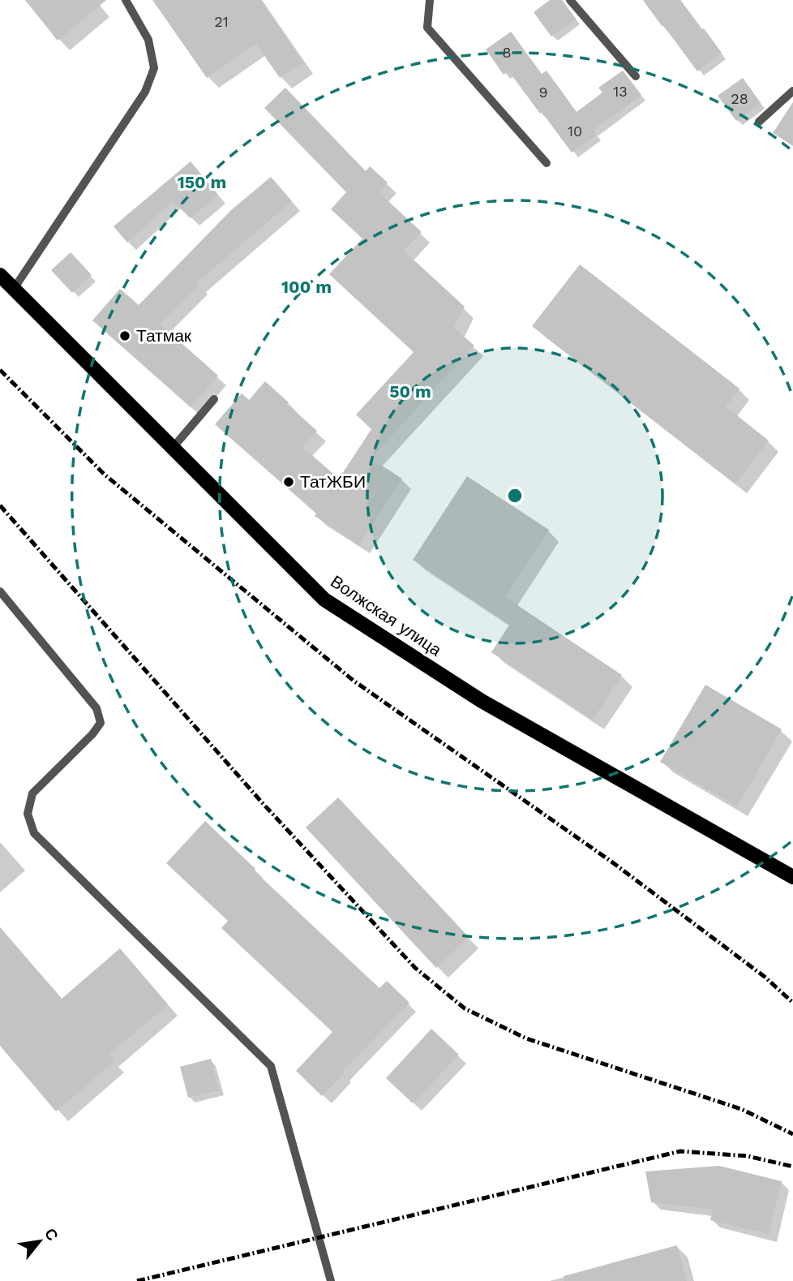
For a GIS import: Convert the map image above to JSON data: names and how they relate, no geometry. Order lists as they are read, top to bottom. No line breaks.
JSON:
{"streets":{"main road":["Волжская улица"]},"places":["Татмак","ТатЖБИ"],"house_numbers":["21","8","13","9","28","10"],"north":"top right","rings":["150 m","100 m","50 m"]}
